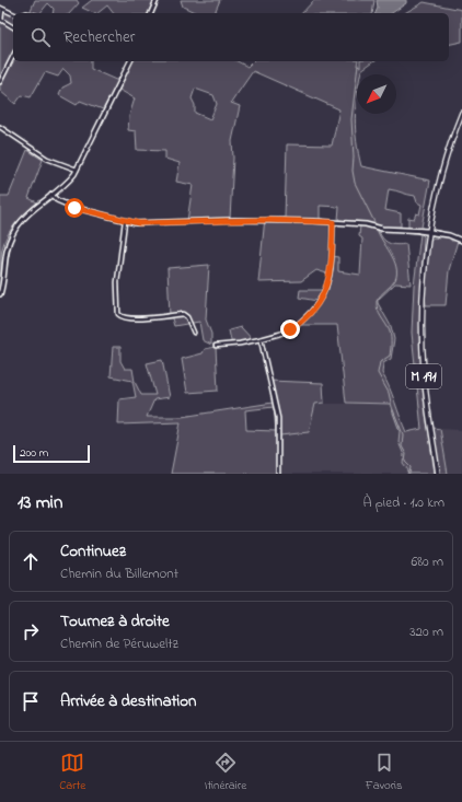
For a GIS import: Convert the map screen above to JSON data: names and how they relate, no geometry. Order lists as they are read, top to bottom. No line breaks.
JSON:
{"streets":{"main road":["M 191"]},"scale_bar":"200 m","north":"bottom left","page":{"search":"Rechercher","scale":"200 m","heading":["13 min","À pied · 1.0 km"],"list":[["Continuez","Chemin du Billemont","680 m"],["Tournez à droite","Chemin de Péruweltz","320 m"],"Arrivée à destination"],"nav":["Carte","Itinéraire","Favoris"]}}
